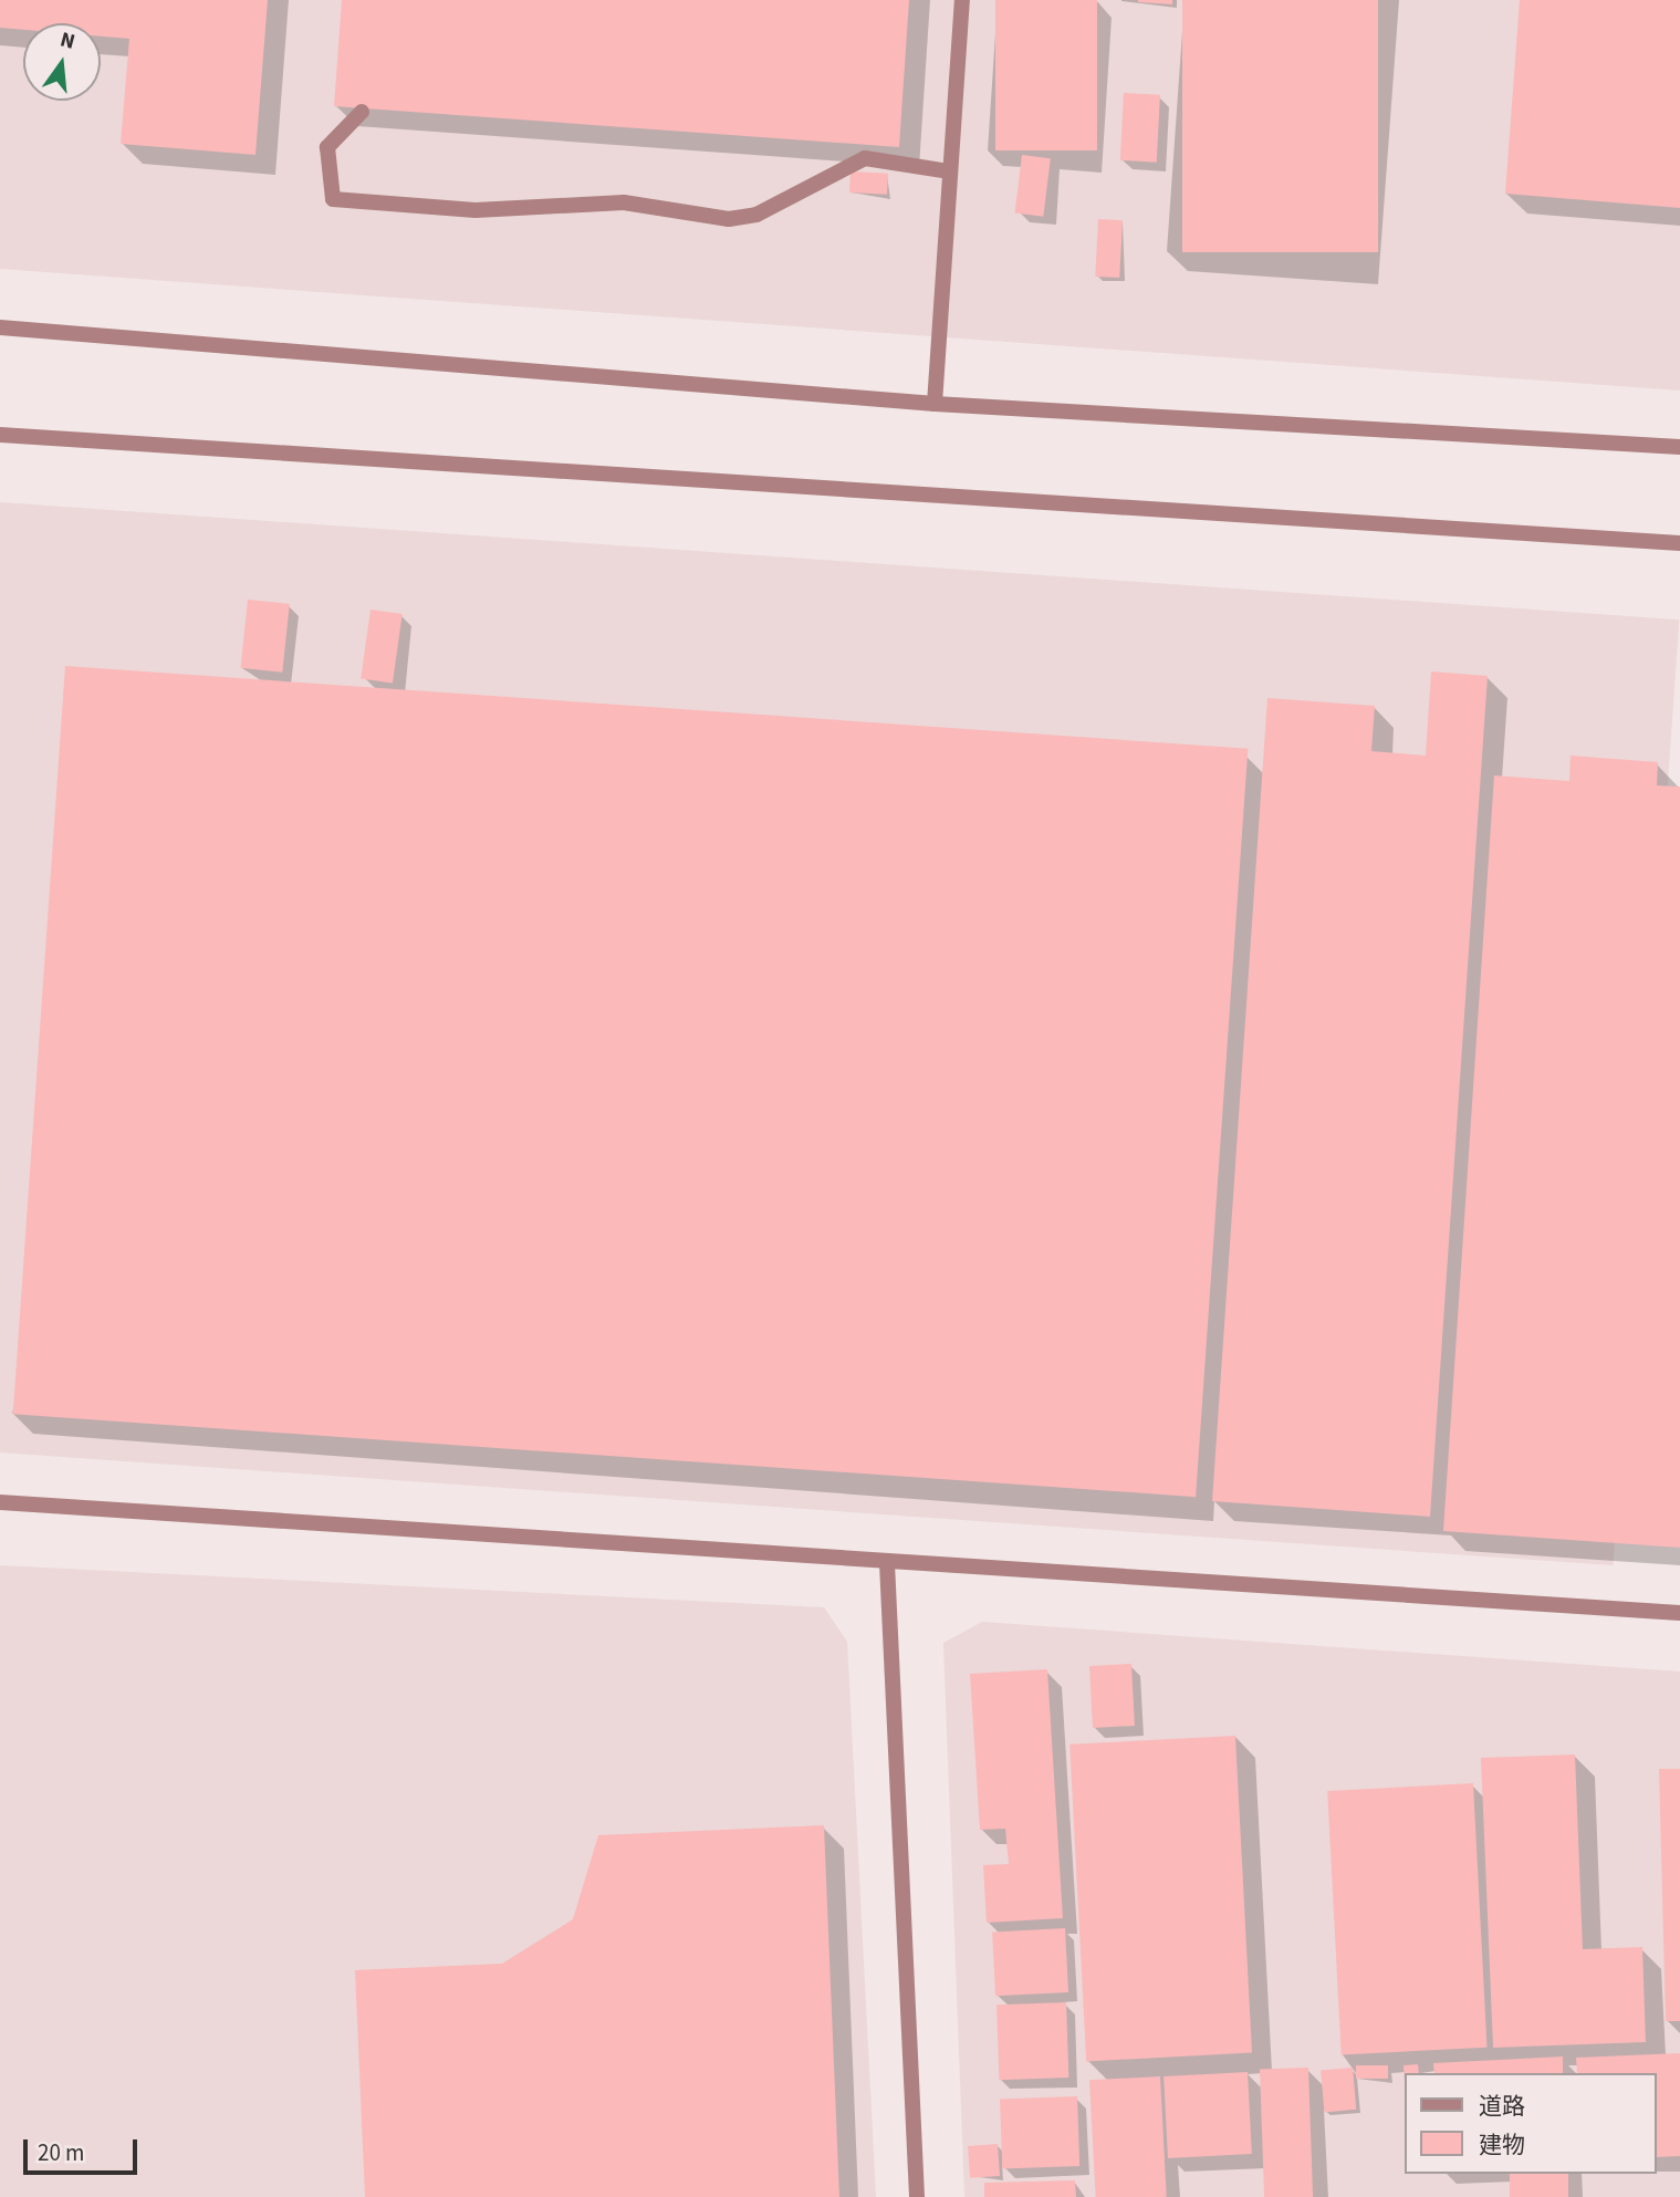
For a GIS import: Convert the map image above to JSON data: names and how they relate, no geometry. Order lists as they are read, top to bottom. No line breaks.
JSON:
{"legend":["道路","建物"],"scale_bar":"20 m","north":"top"}
